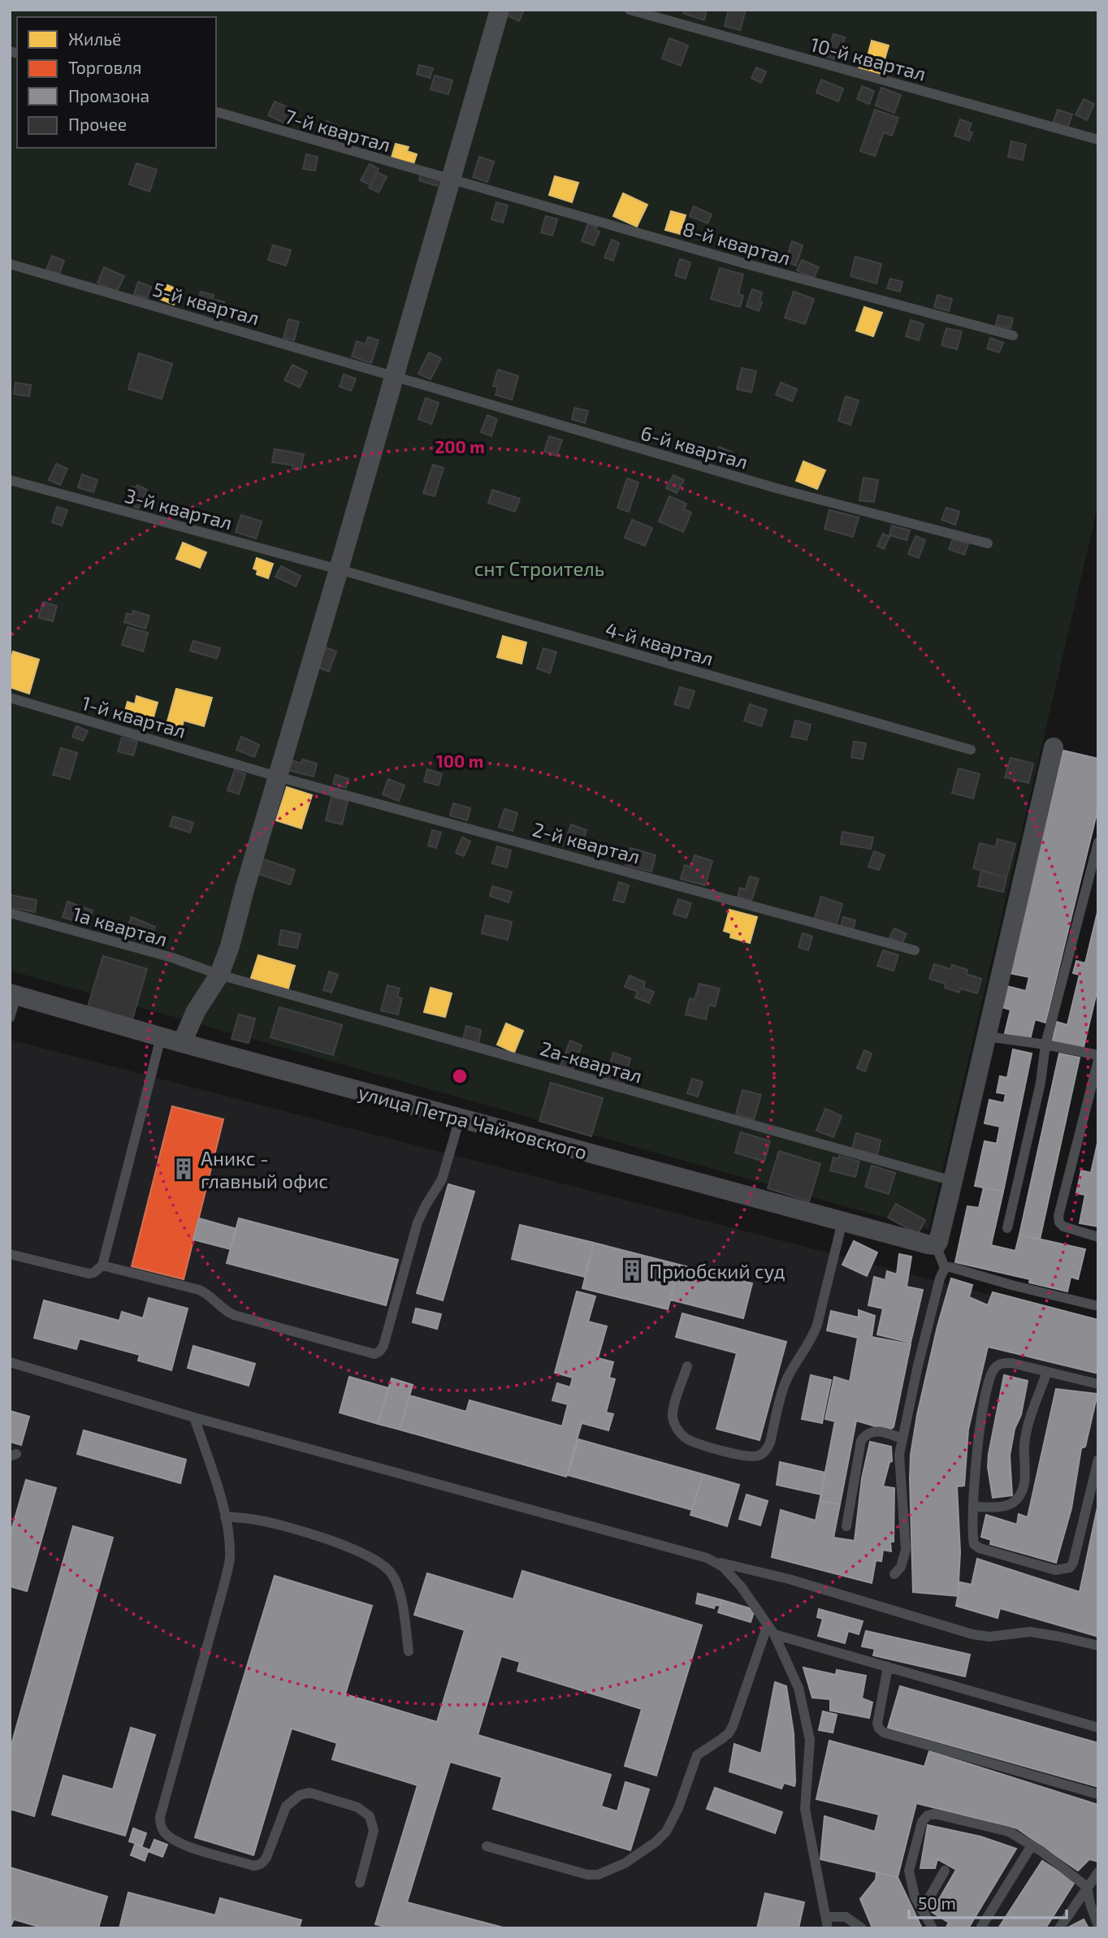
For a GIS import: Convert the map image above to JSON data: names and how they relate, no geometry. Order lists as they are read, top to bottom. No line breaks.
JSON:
{"streets":{"street":["улица Петра Чайковского"],"lane":["10-й квартал","7-й квартал","8-й квартал","5-й квартал","6-й квартал","3-й квартал","4-й квартал","1-й квартал","2-й квартал","1а квартал","2а-квартал"]},"crossings":[["7-й квартал","8-й квартал"],["5-й квартал","6-й квартал"],["3-й квартал","4-й квартал"],["1-й квартал","2-й квартал"],["1а квартал","2а-квартал"]],"parks":["снт Строитель"],"places":{"building":["Аникс - главный офис","Приобский суд"]},"legend":["Жильё","Торговля","Промзона","Прочее"],"scale_bar":"50 m","rings":["200 m","100 m"]}
